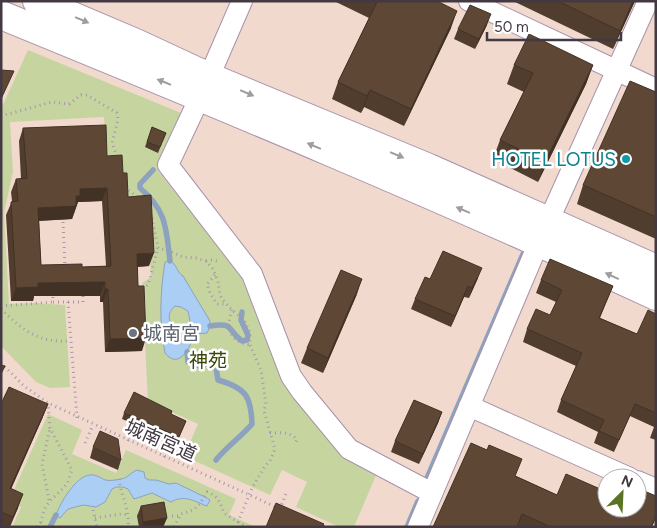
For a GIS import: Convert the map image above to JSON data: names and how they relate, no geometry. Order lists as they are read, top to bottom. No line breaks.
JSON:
{"streets":{"path":["城南宮道"]},"parks":["神苑"],"places":["HOTEL LOTUS","城南宮"],"scale_bar":"50 m","north":"top right"}
